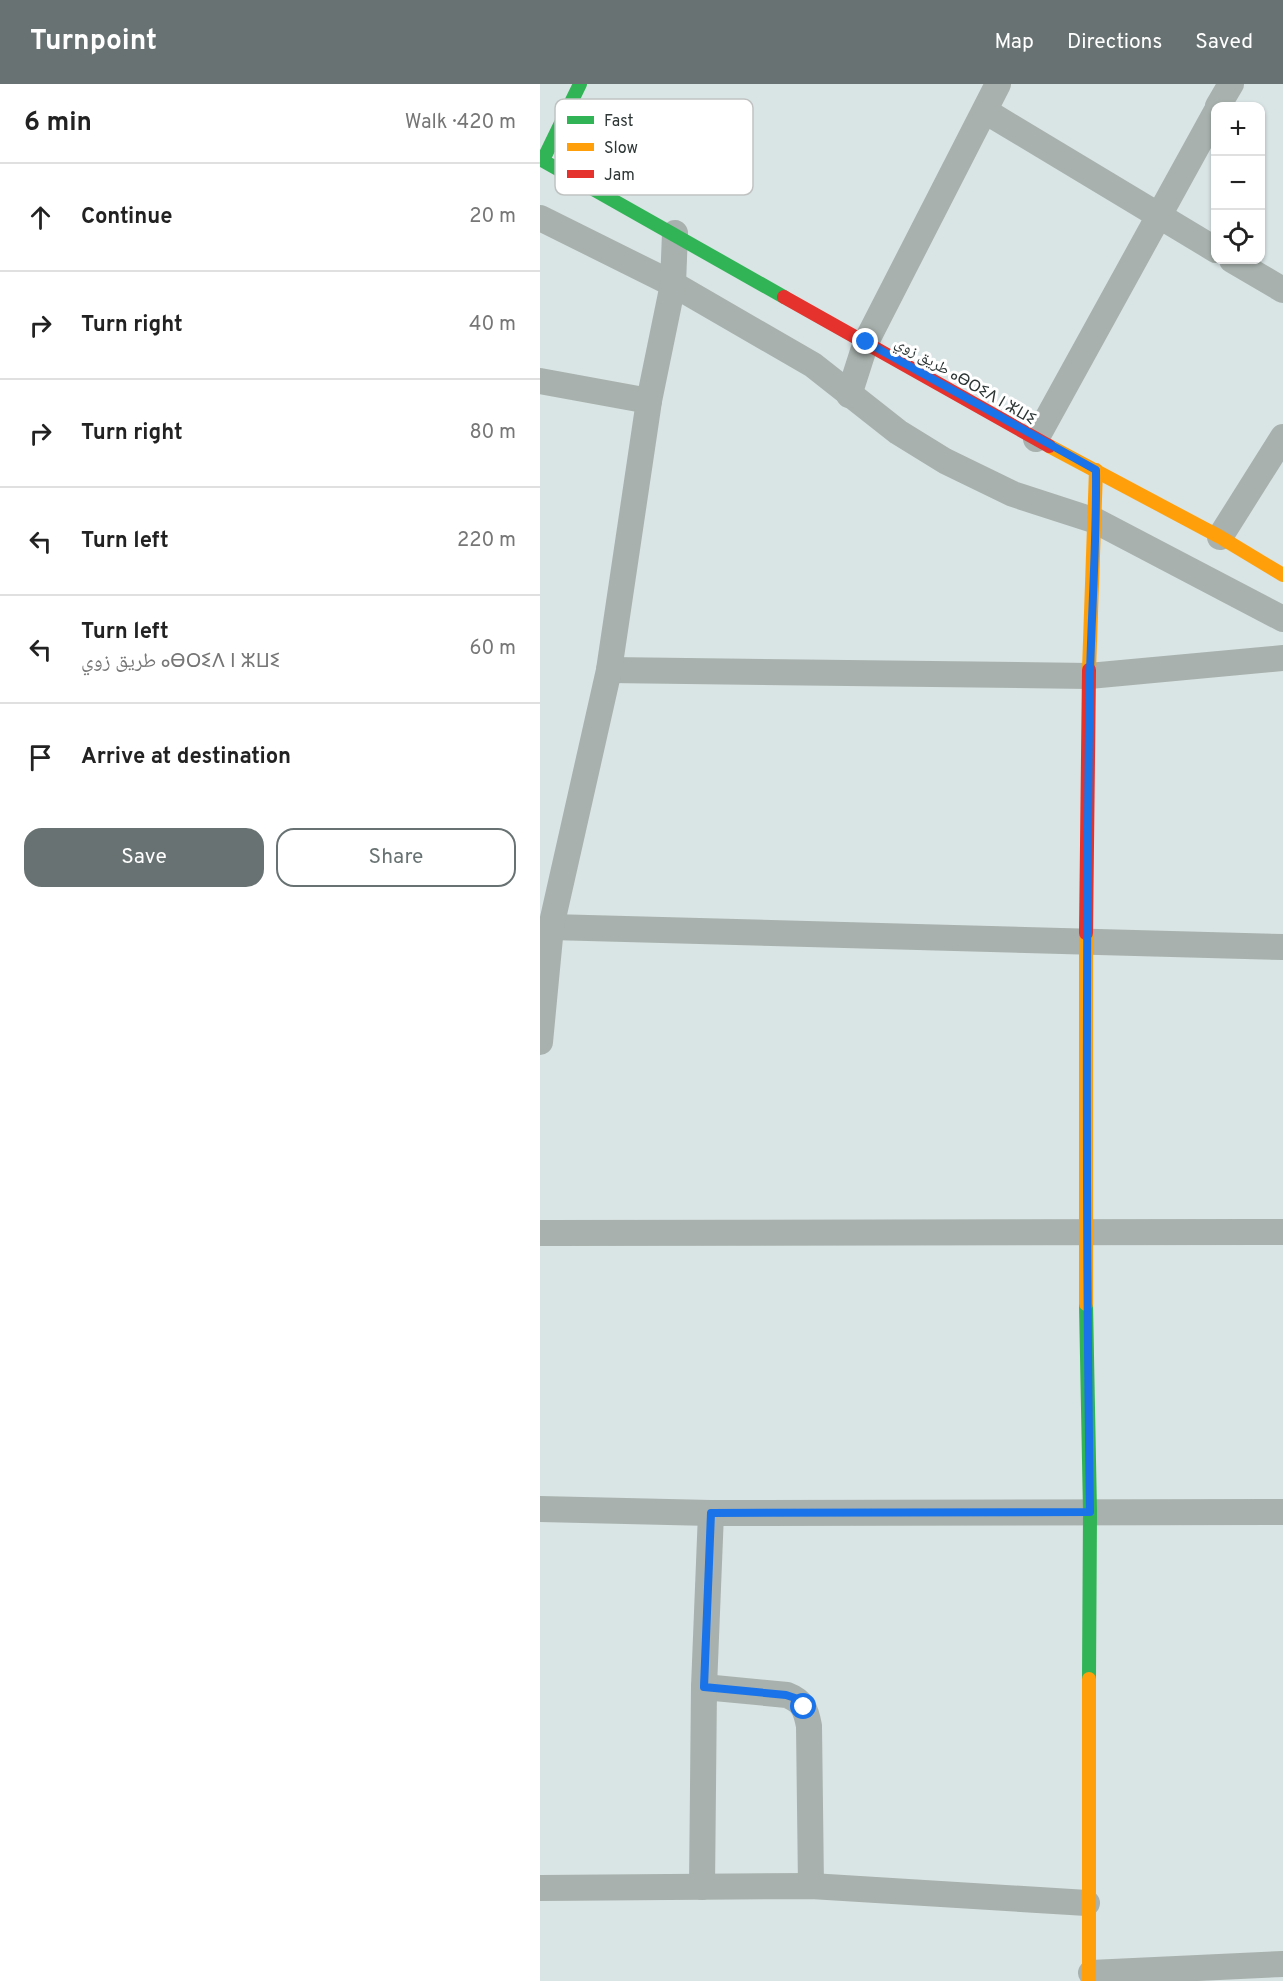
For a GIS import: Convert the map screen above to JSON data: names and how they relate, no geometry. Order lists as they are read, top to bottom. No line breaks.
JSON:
{"streets":{"street":["طريق زوي ⴰⴱⵔⵉⴷ ⵏ ⵣⵡⵉ"]},"legend":["Fast","Slow","Jam"],"page":{"header":"Turnpoint","nav":["Map","Directions","Saved"],"heading":["6 min","Walk · 420 m"],"map_buttons":["+","−"],"list":[["Continue","20 m"],["Turn right","40 m"],["Turn right","80 m"],["Turn left","220 m"],["Turn left","طريق زوي ⴰⴱⵔⵉⴷ ⵏ ⵣⵡⵉ","60 m"],"Arrive at destination"],"buttons":["Save","Share"]}}
